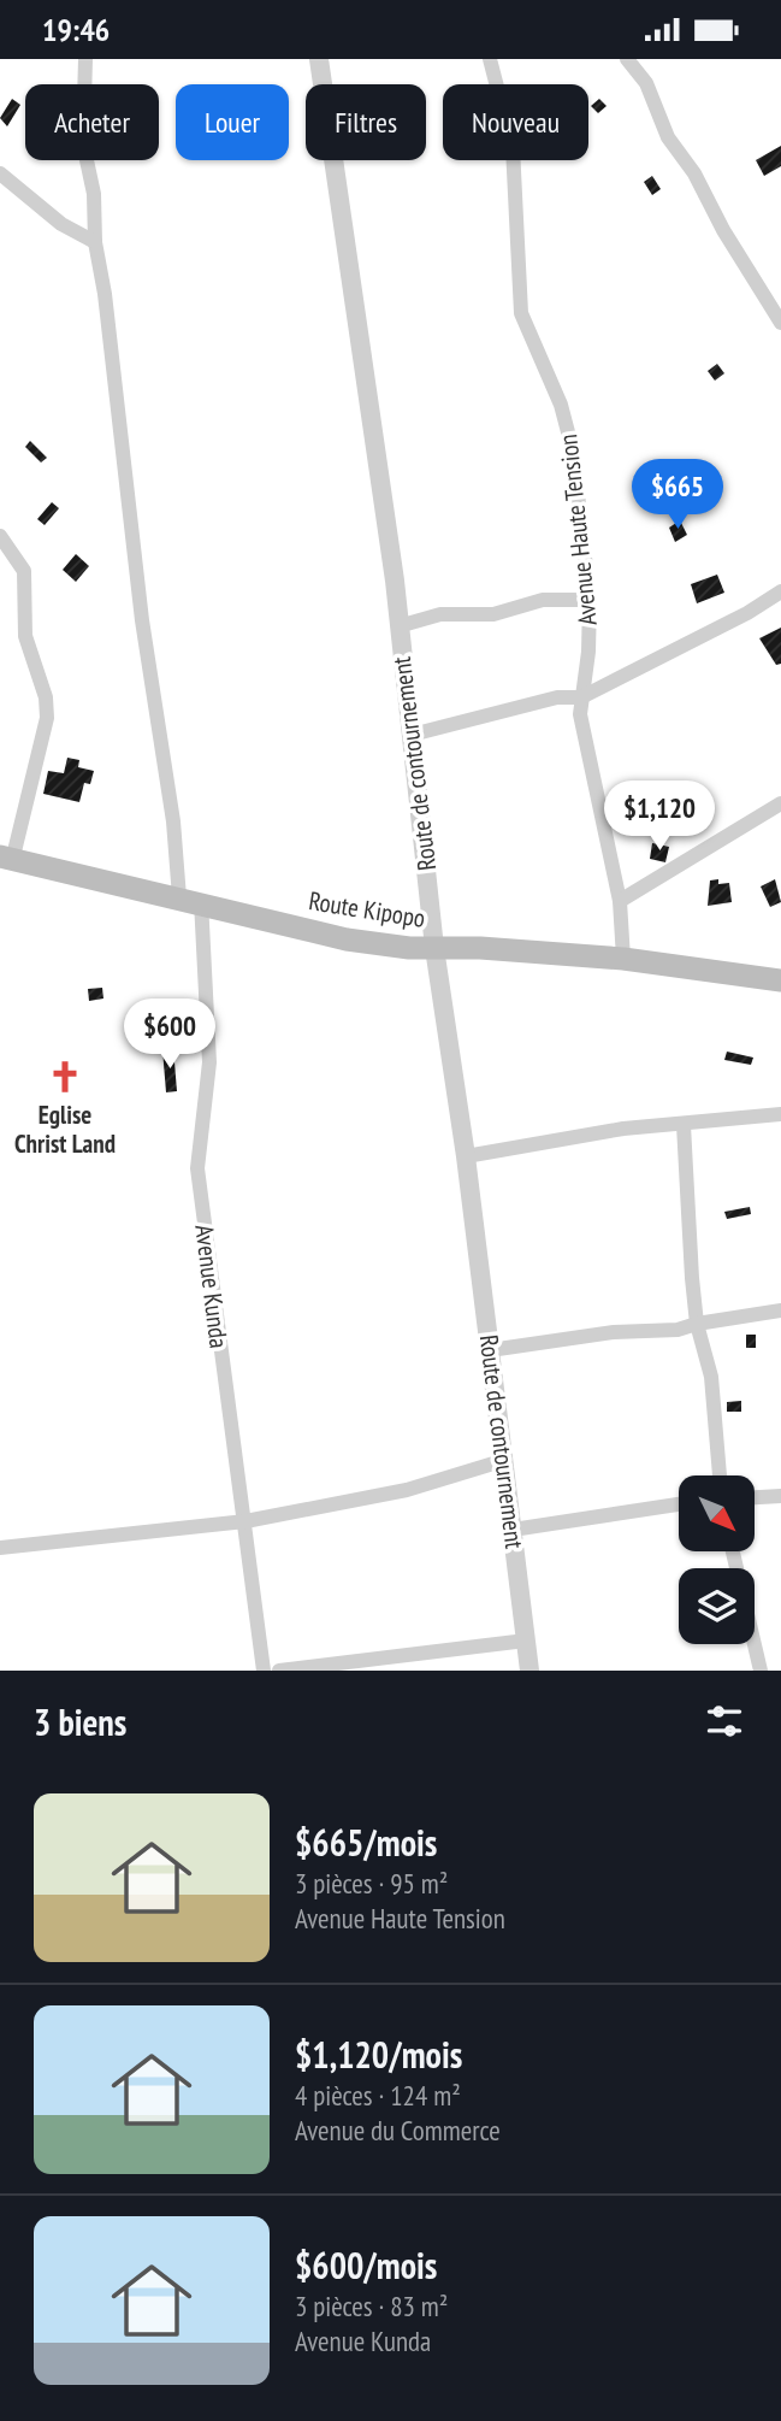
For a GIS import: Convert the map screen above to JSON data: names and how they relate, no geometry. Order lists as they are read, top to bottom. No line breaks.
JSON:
{"streets":{"main road":["Route Kipopo"],"street":["Avenue Haute Tension","Route de contournement","Avenue Kunda"]},"crossings":[["Avenue Haute Tension","Route Kipopo"],["Route de contournement","Route Kipopo"],["Route Kipopo","Avenue Kunda"]],"places":{"church":["Eglise Christ Land"]},"north":"bottom right","page":{"status":"19:46","chip":["Acheter","Louer","Filtres","Nouveau"],"price":["$665","$1,120","$600"],"heading":"3 biens","list":[{"name":"$665/mois","note":"3 pièces · 95 m² · Avenue Haute Tension"},{"name":"$1,120/mois","note":"4 pièces · 124 m² · Avenue du Commerce"},{"name":"$600/mois","note":"3 pièces · 83 m² · Avenue Kunda"}]}}
